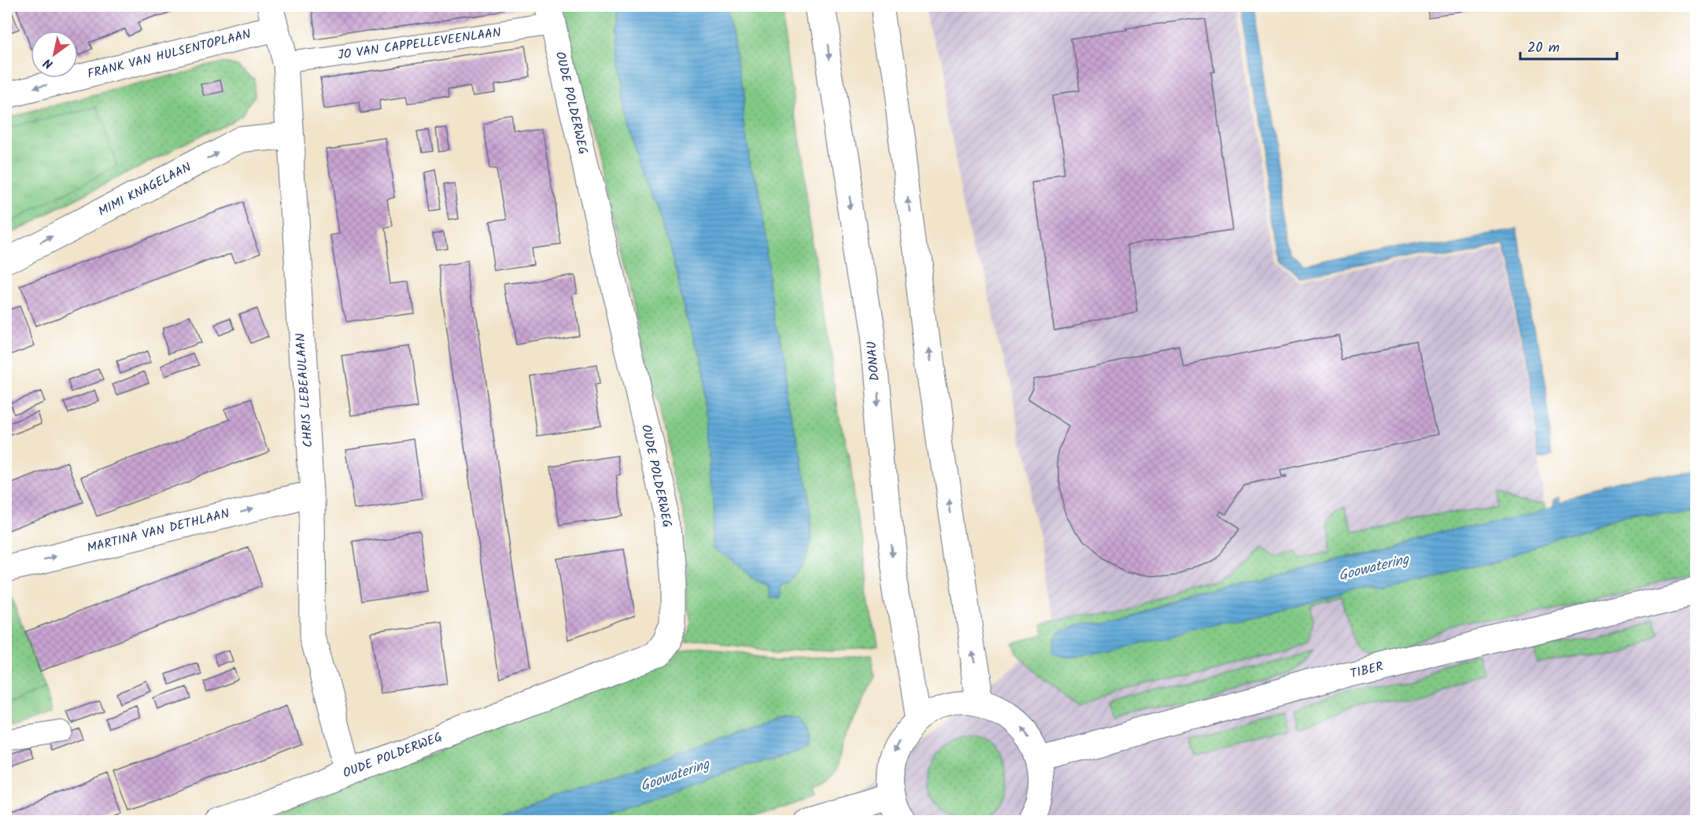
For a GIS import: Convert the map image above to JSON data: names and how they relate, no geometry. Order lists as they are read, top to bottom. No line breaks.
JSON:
{"streets":{"street":["JO VAN CAPPELLEVEENLAAN","FRANK VAN HULSENTOPLAAN","OUDE POLDERWEG","MIMI KNAGELAAN","DONAU","CHRIS LEBEAULAAN","MARTINA VAN DETHLAAN","TIBER"]},"crossings":[["JO VAN CAPPELLEVEENLAAN","OUDE POLDERWEG"],["JO VAN CAPPELLEVEENLAAN","CHRIS LEBEAULAAN"],["FRANK VAN HULSENTOPLAAN","CHRIS LEBEAULAAN"],["OUDE POLDERWEG","CHRIS LEBEAULAAN"],["MIMI KNAGELAAN","CHRIS LEBEAULAAN"],["CHRIS LEBEAULAAN","MARTINA VAN DETHLAAN"]],"one_way":["FRANK VAN HULSENTOPLAAN","MIMI KNAGELAAN","MARTINA VAN DETHLAAN"],"water":["Goowatering"],"scale_bar":"20 m","north":"bottom left"}
